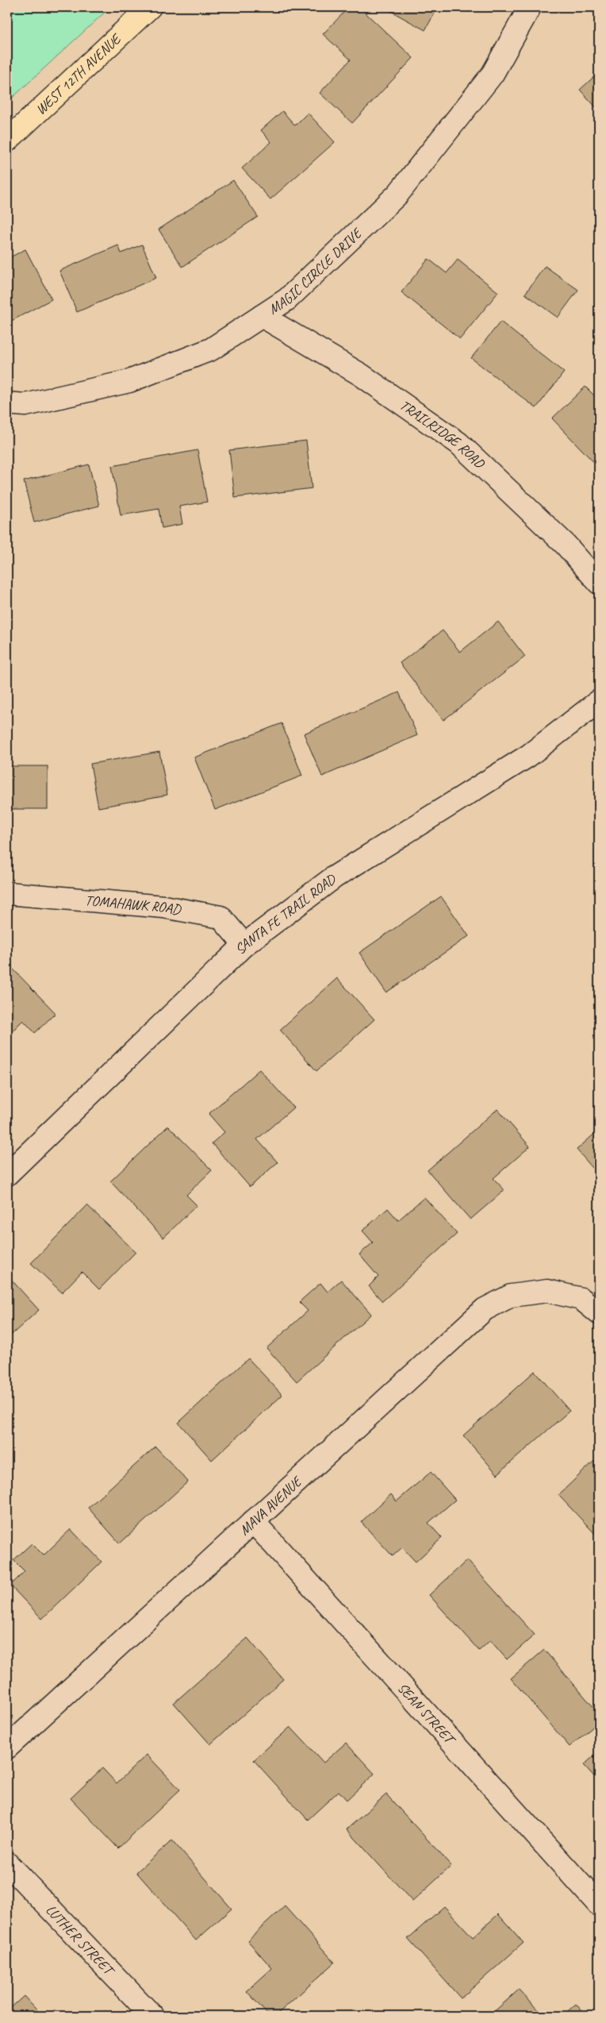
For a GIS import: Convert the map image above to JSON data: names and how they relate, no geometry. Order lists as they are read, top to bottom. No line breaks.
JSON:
{"streets":{"main road":["WEST 12TH AVENUE"],"street":["MAGIC CIRCLE DRIVE","TRAILRIDGE ROAD","TOMAHAWK ROAD","SANTA FE TRAIL ROAD","MAVA AVENUE","SEAN STREET","LUTHER STREET"]},"crossings":[["MAGIC CIRCLE DRIVE","TRAILRIDGE ROAD"],["TOMAHAWK ROAD","SANTA FE TRAIL ROAD"],["MAVA AVENUE","SEAN STREET"]]}
